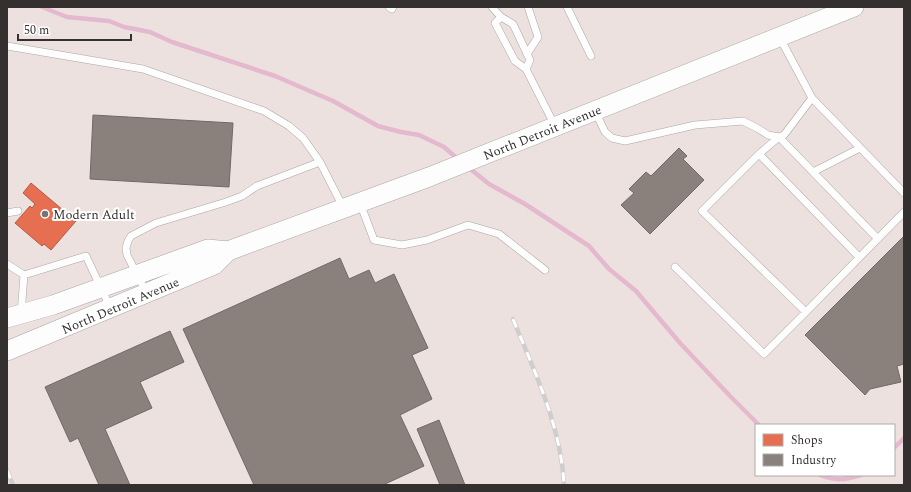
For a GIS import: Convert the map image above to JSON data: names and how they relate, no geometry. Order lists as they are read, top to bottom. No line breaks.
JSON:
{"streets":{"main road":["North Detroit Avenue"]},"places":["Modern Adult"],"legend":["Shops","Industry"],"scale_bar":"50 m"}
